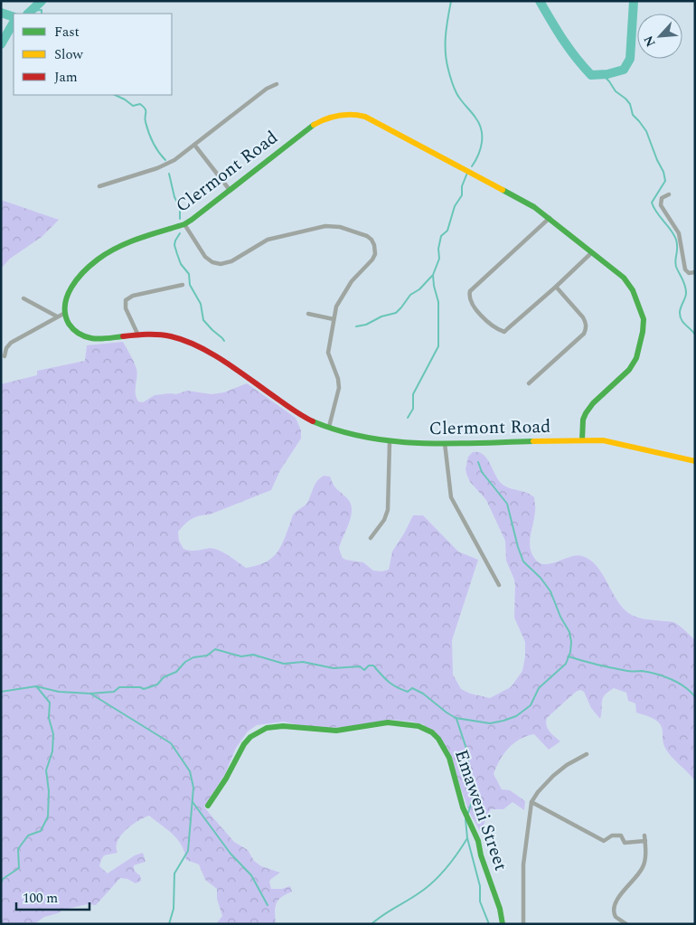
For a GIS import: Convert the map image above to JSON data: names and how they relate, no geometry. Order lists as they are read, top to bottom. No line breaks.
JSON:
{"streets":{"street":["Clermont Road","Emaweni Street"]},"legend":["Fast","Slow","Jam"],"scale_bar":"100 m","north":"bottom left"}
